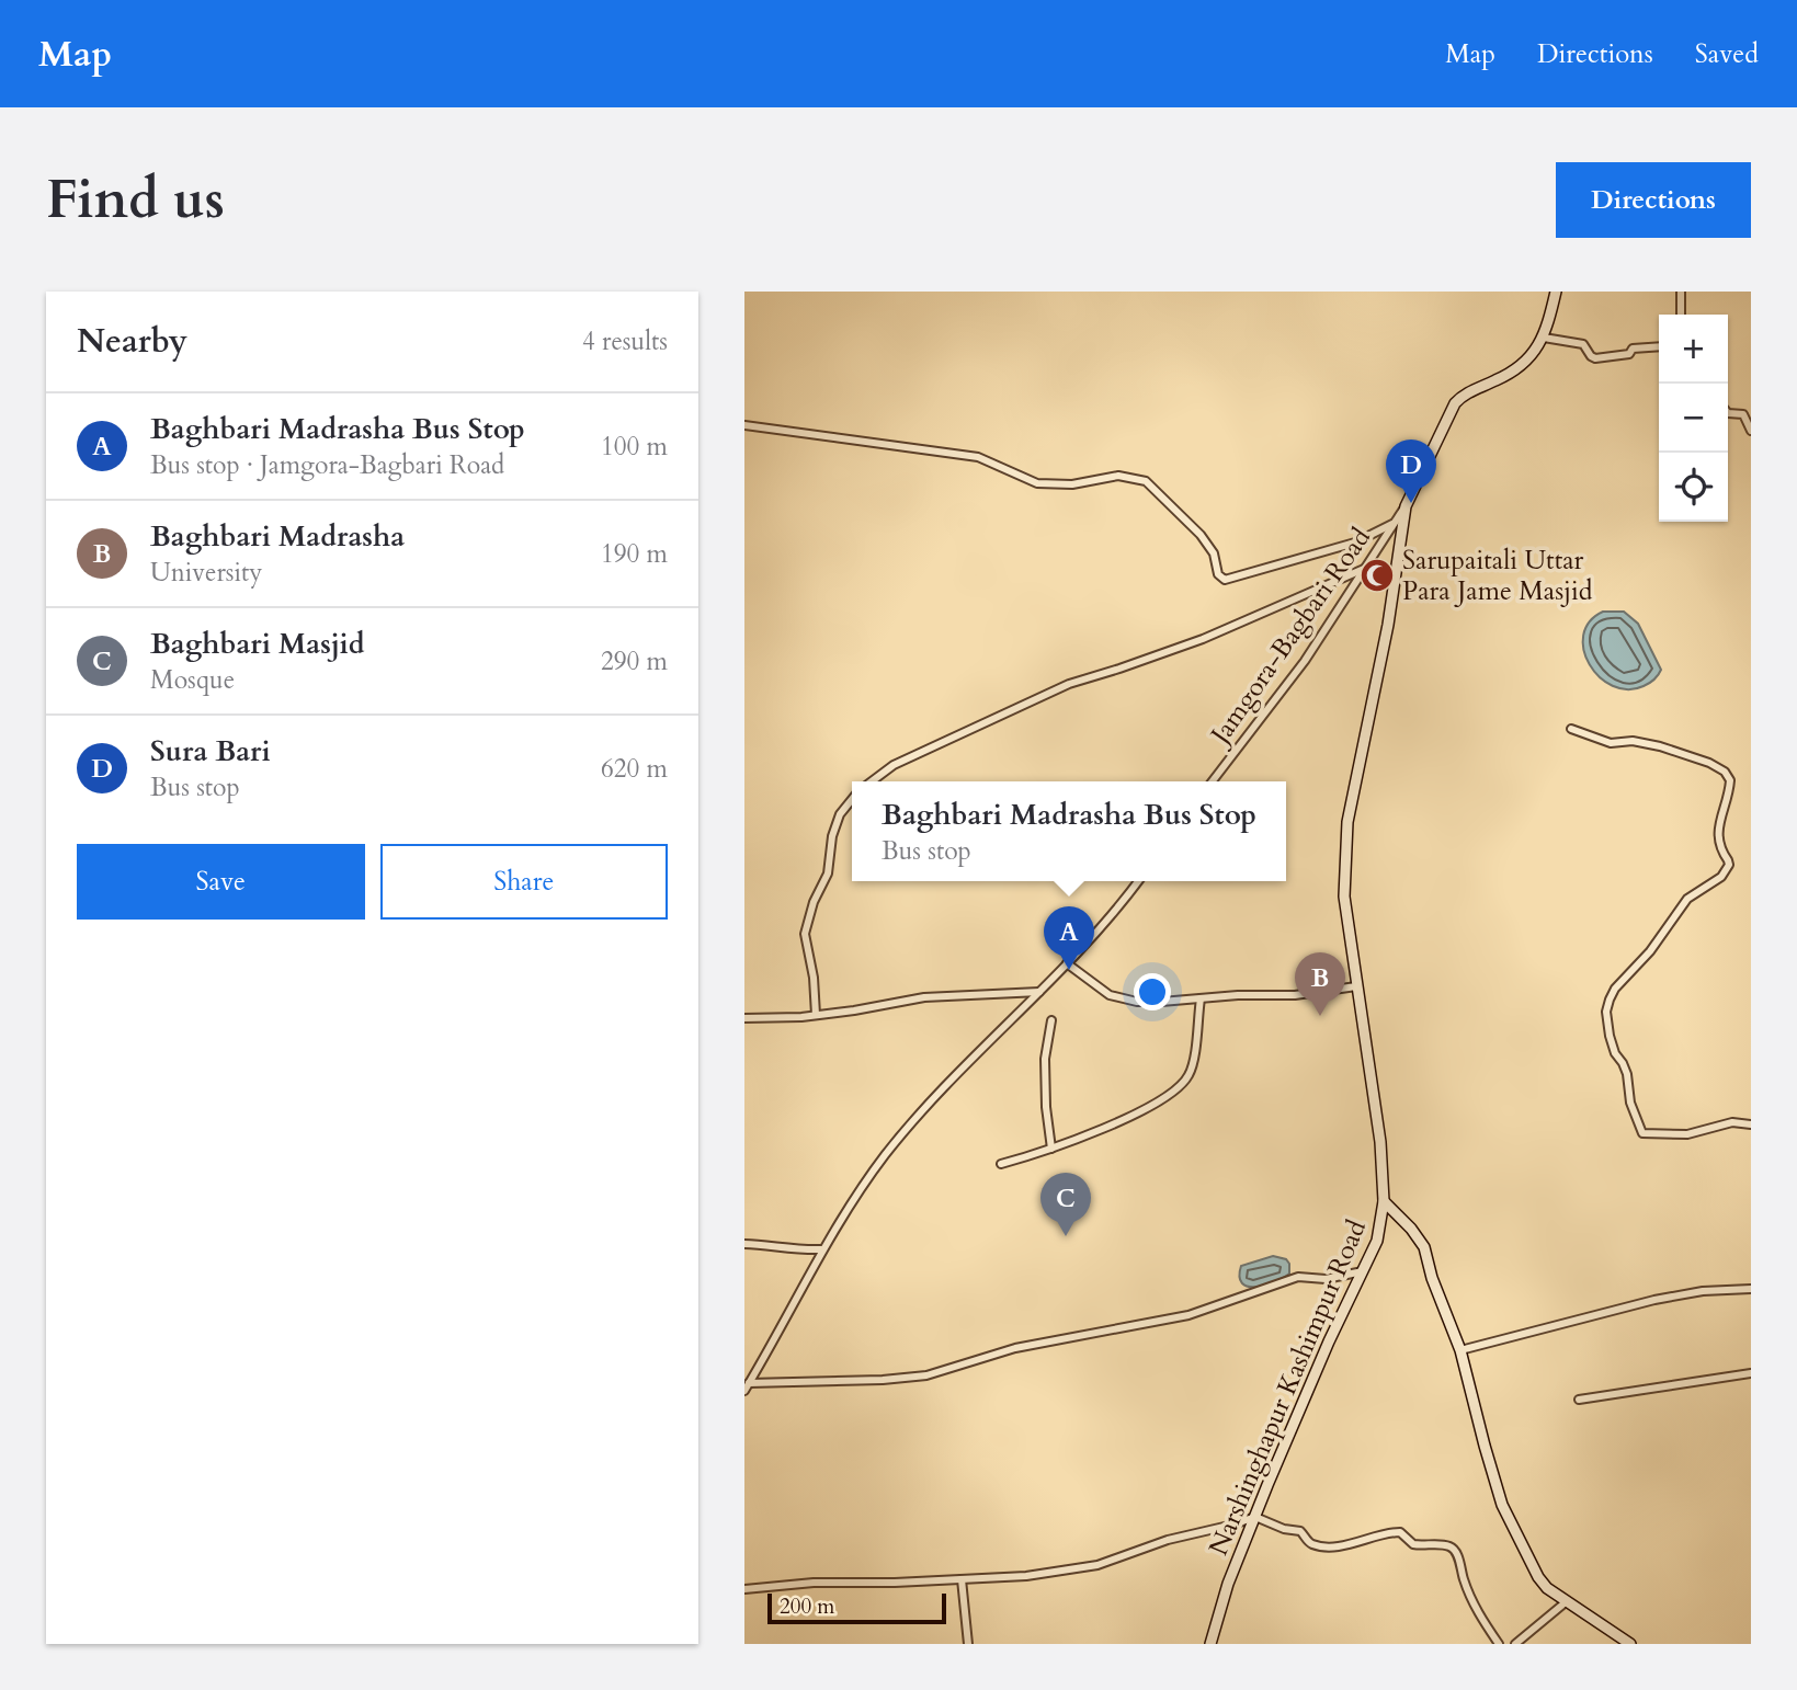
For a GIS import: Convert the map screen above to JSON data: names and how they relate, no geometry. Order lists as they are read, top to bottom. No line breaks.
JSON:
{"streets":{"main road":["Narshinghapur Kashimpur Road"],"street":["Jamgora-Bagbari Road"]},"crossings":[["Jamgora-Bagbari Road","Narshinghapur Kashimpur Road"]],"places":{"mosque":["Sarupaitali Uttar Para Jame Masjid"]},"scale_bar":"200 m","page":{"header":"Map","nav":["Map","Directions","Saved"],"buttons":["Directions",["Save","Share"]],"title":"Find us","heading":["Nearby","4 results"],"map_buttons":["+","−"],"list":[{"mark":"A","name":"Baghbari Madrasha Bus Stop","note":"Bus stop · Jamgora-Bagbari Road","value":"100 m"},{"mark":"B","name":"Baghbari Madrasha","note":"University","value":"190 m"},{"mark":"C","name":"Baghbari Masjid","note":"Mosque","value":"290 m"},{"mark":"D","name":"Sura Bari","note":"Bus stop","value":"620 m"}],"pins":["D","A","B","C"],"popup":["Baghbari Madrasha Bus Stop","Bus stop"],"scale":"200 m"}}
